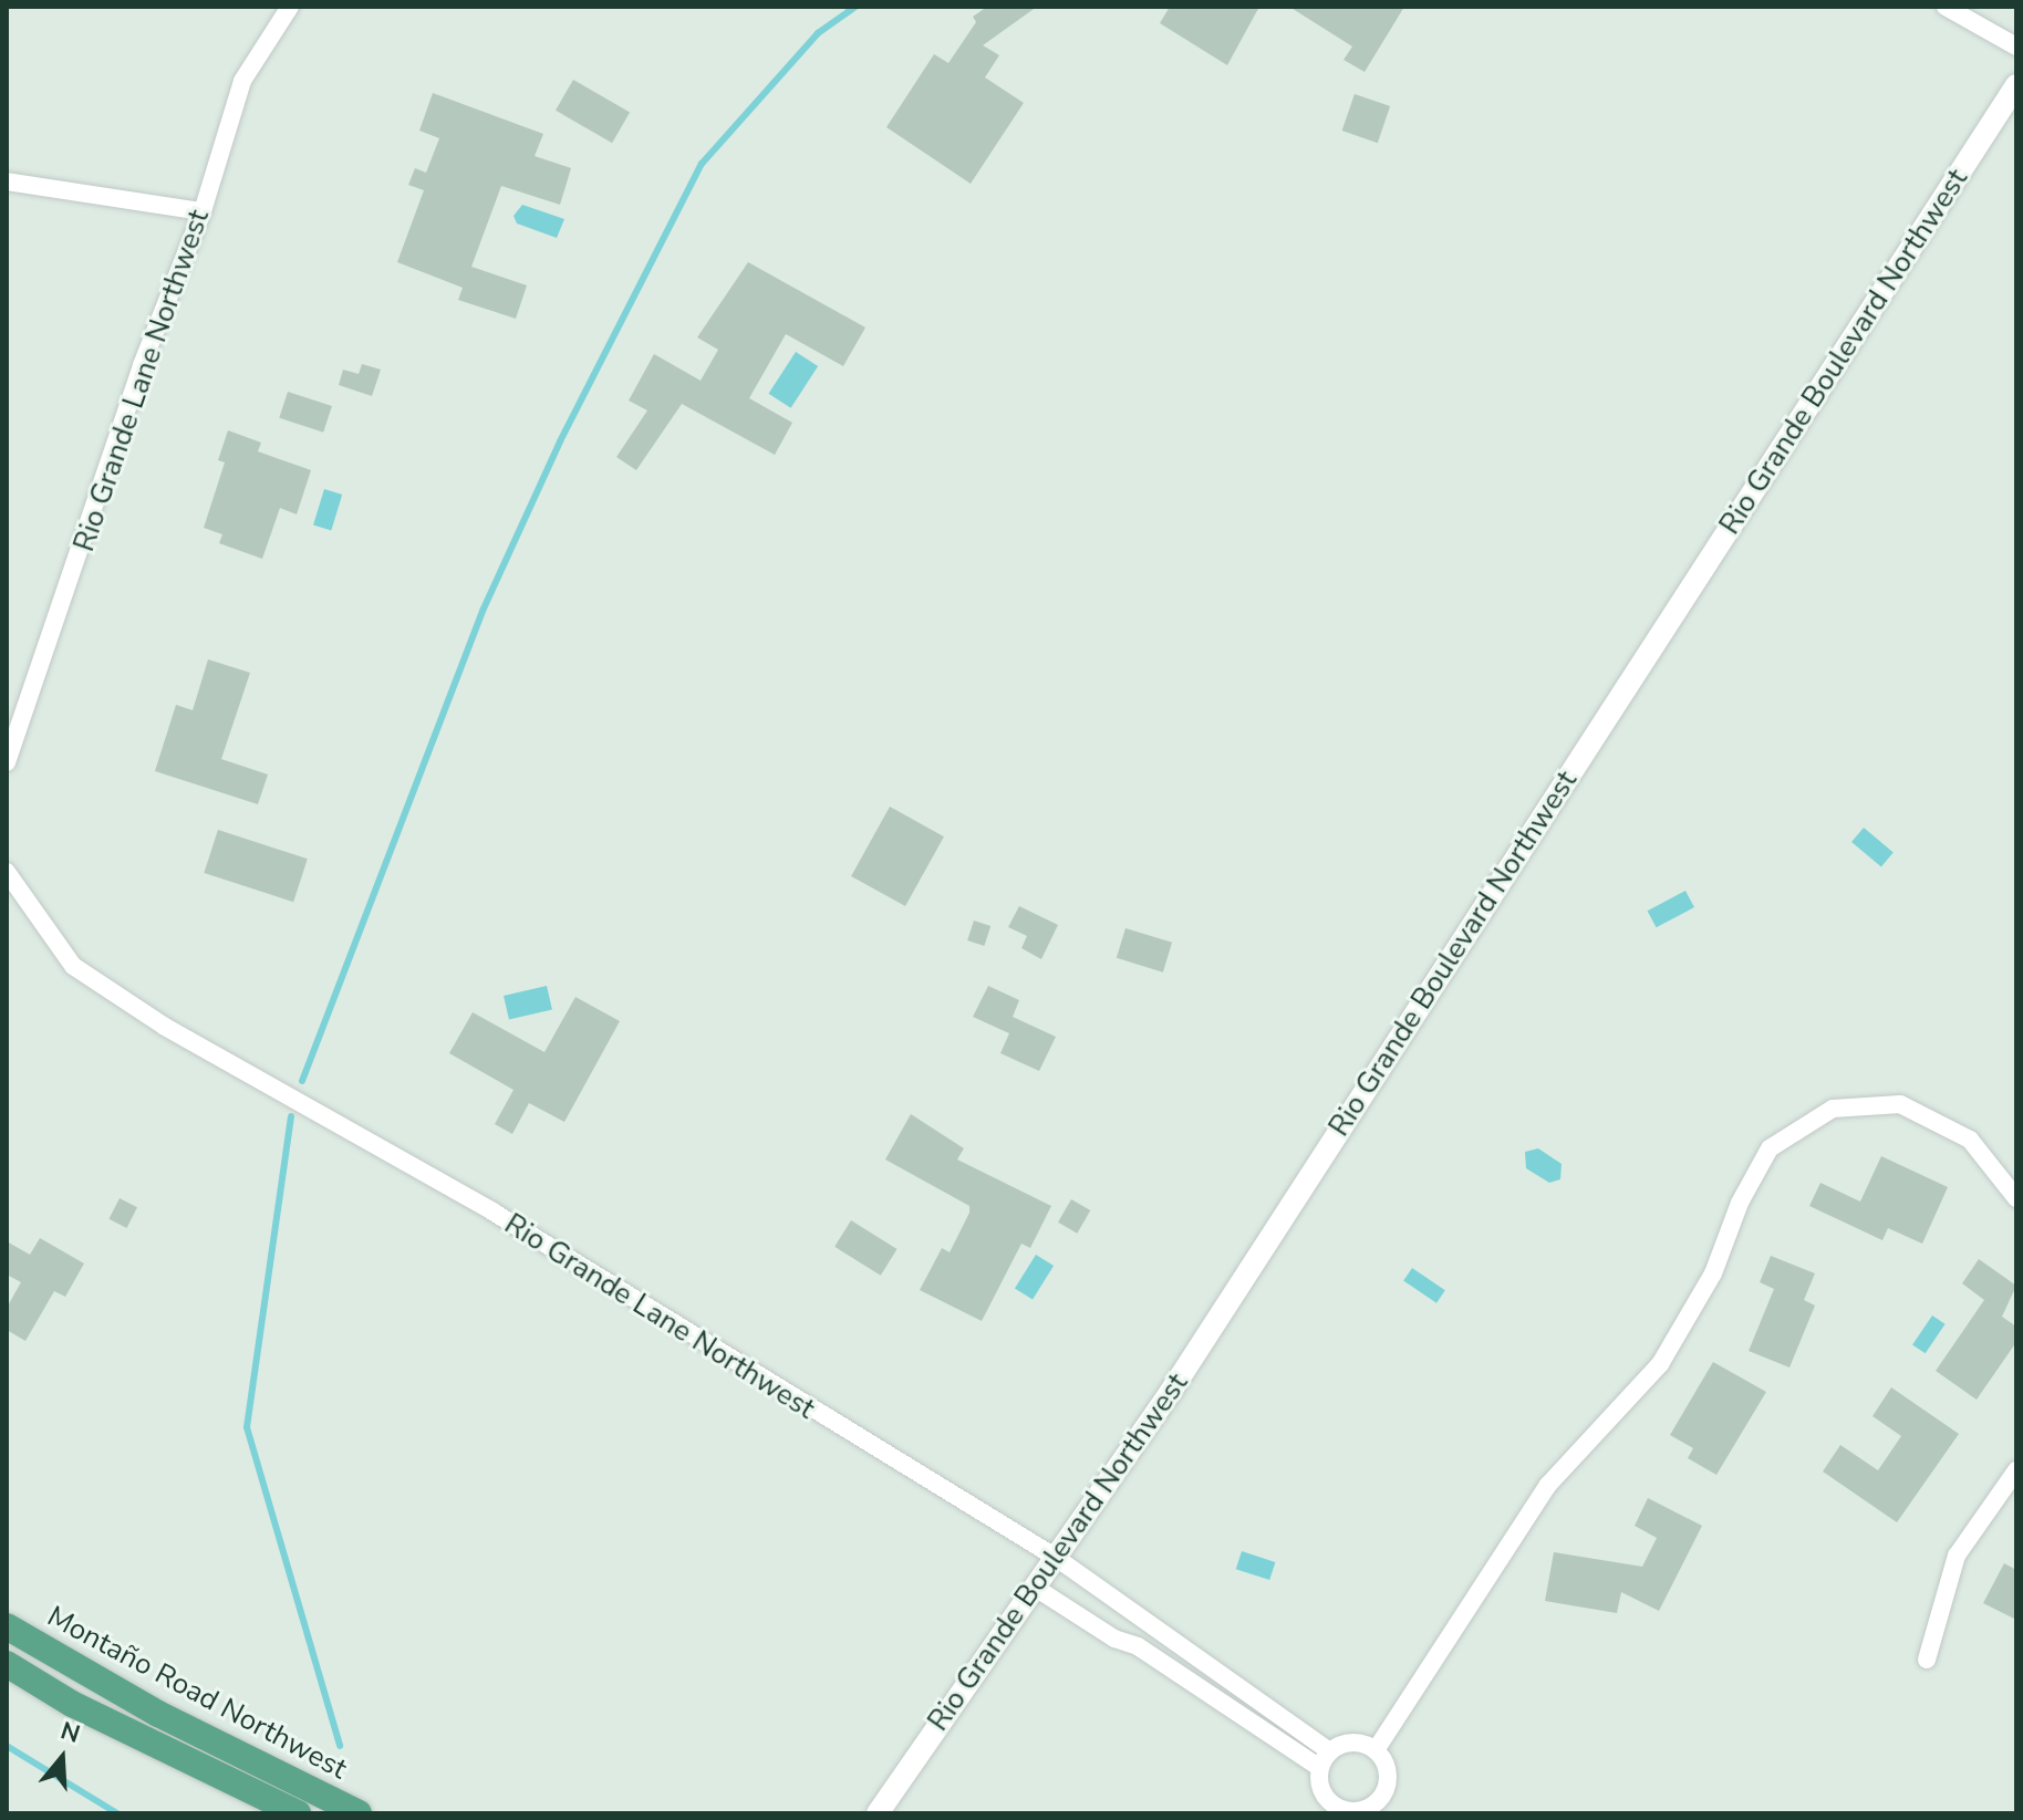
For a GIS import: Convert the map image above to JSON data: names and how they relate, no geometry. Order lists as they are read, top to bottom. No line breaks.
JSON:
{"streets":{"main road":["Montaño Road Northwest"],"street":["Rio Grande Boulevard Northwest","Rio Grande Lane Northwest"]},"crossings":[["Rio Grande Boulevard Northwest","Rio Grande Lane Northwest"]],"north":"top"}
